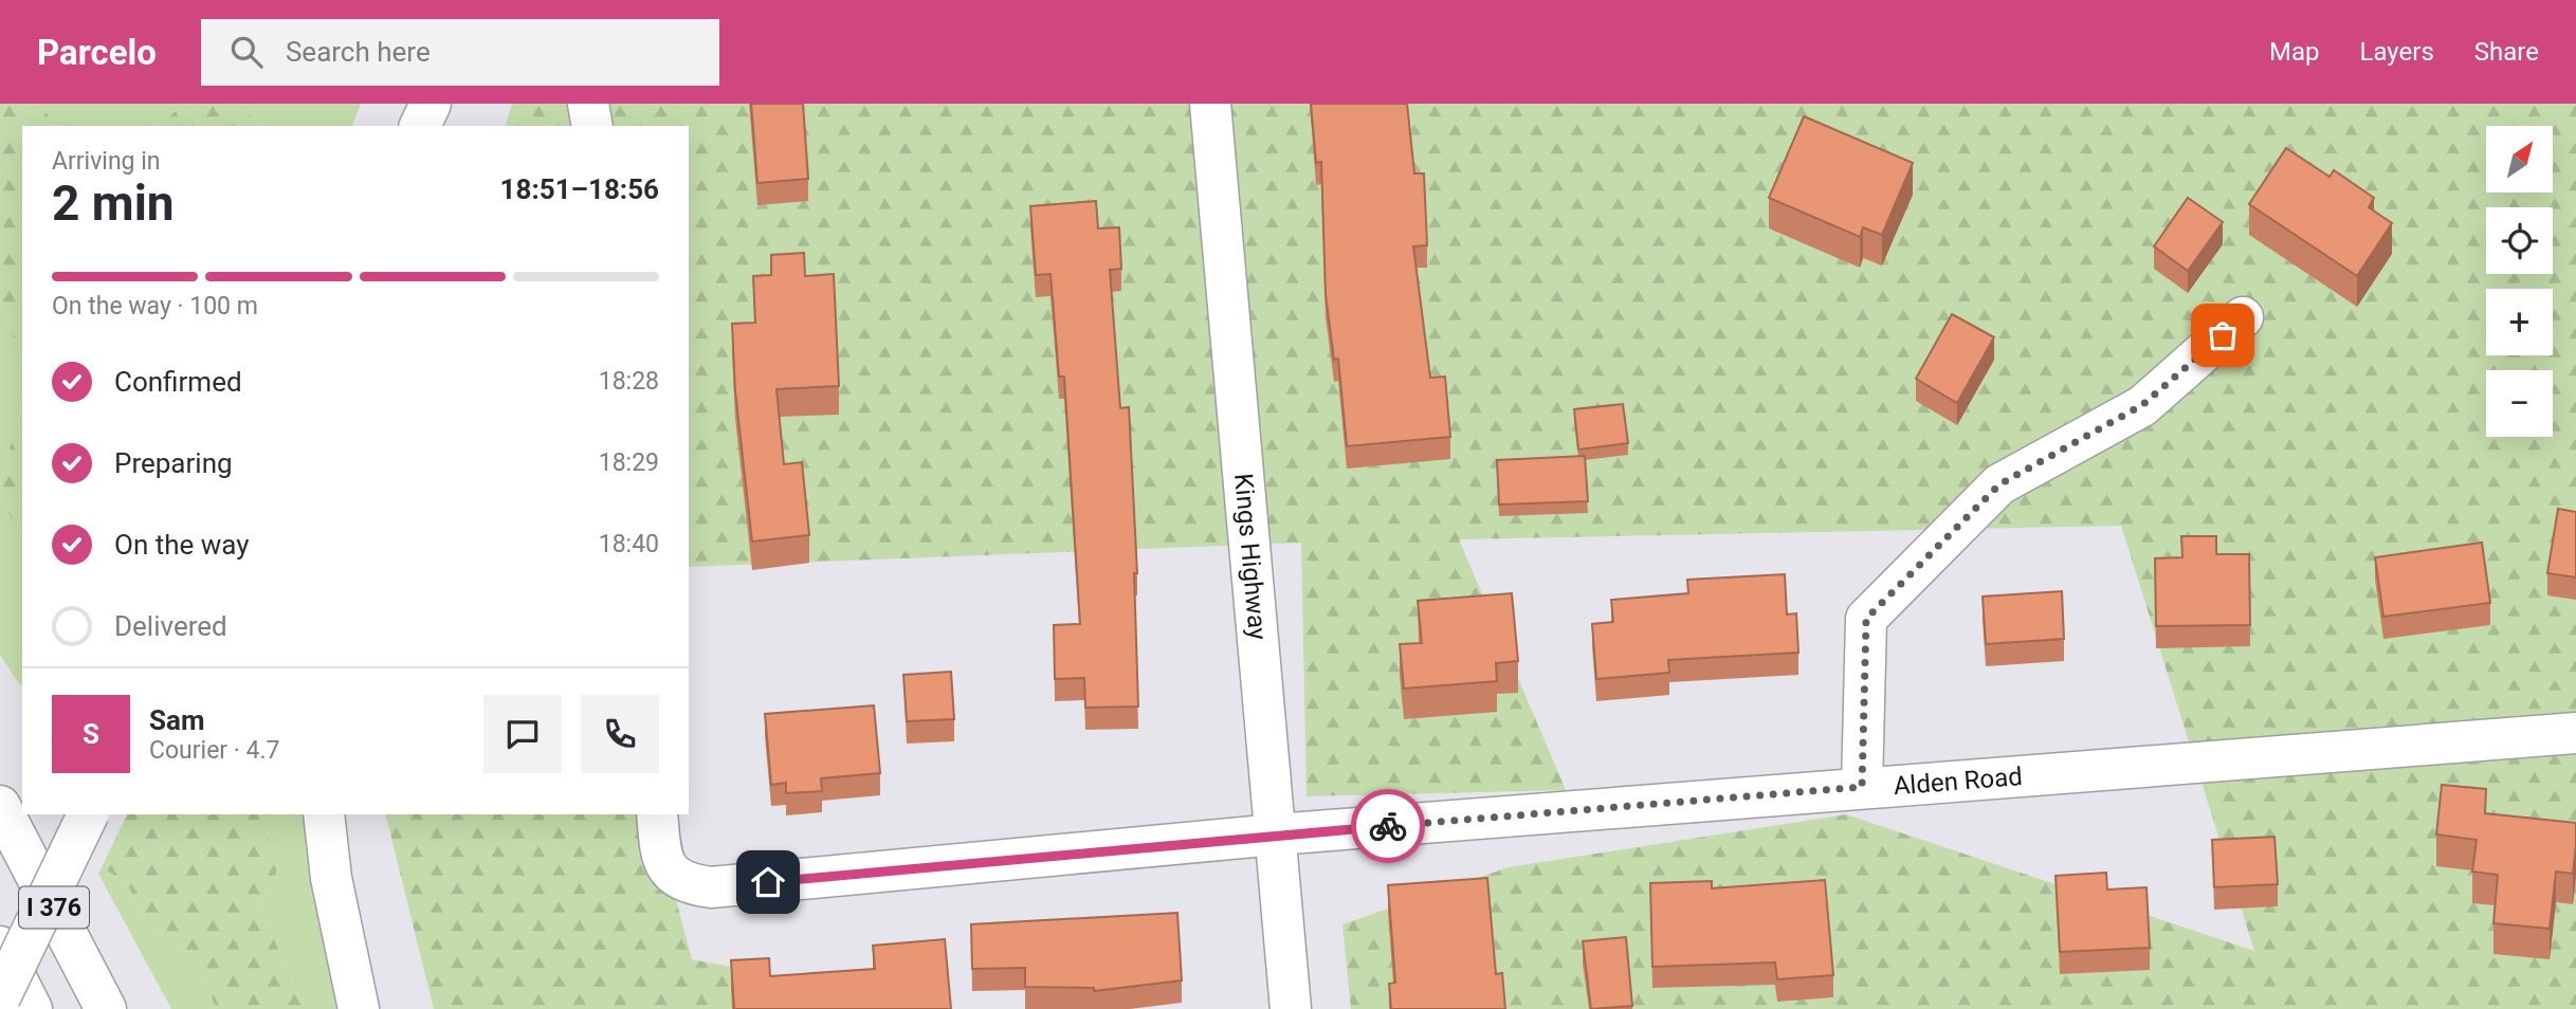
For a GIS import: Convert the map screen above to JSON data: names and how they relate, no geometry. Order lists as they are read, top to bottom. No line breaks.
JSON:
{"streets":{"main road":["Kings Highway","Alden Road","I 376"]},"crossings":[["Kings Highway","Alden Road"]],"north":"top right","page":{"header":"Parcelo","search":"Search here","nav":["Map","Layers","Share"],"map_buttons":["+","−"],"heading":["2 min","Arriving in","18:51–18:56"],"panel":["Sam","Courier · 4.7"],"bar":"On the way · 100 m","list":[["Confirmed","18:28"],["Preparing","18:29"],["On the way","18:40"],"Delivered"],"round":"S"}}
